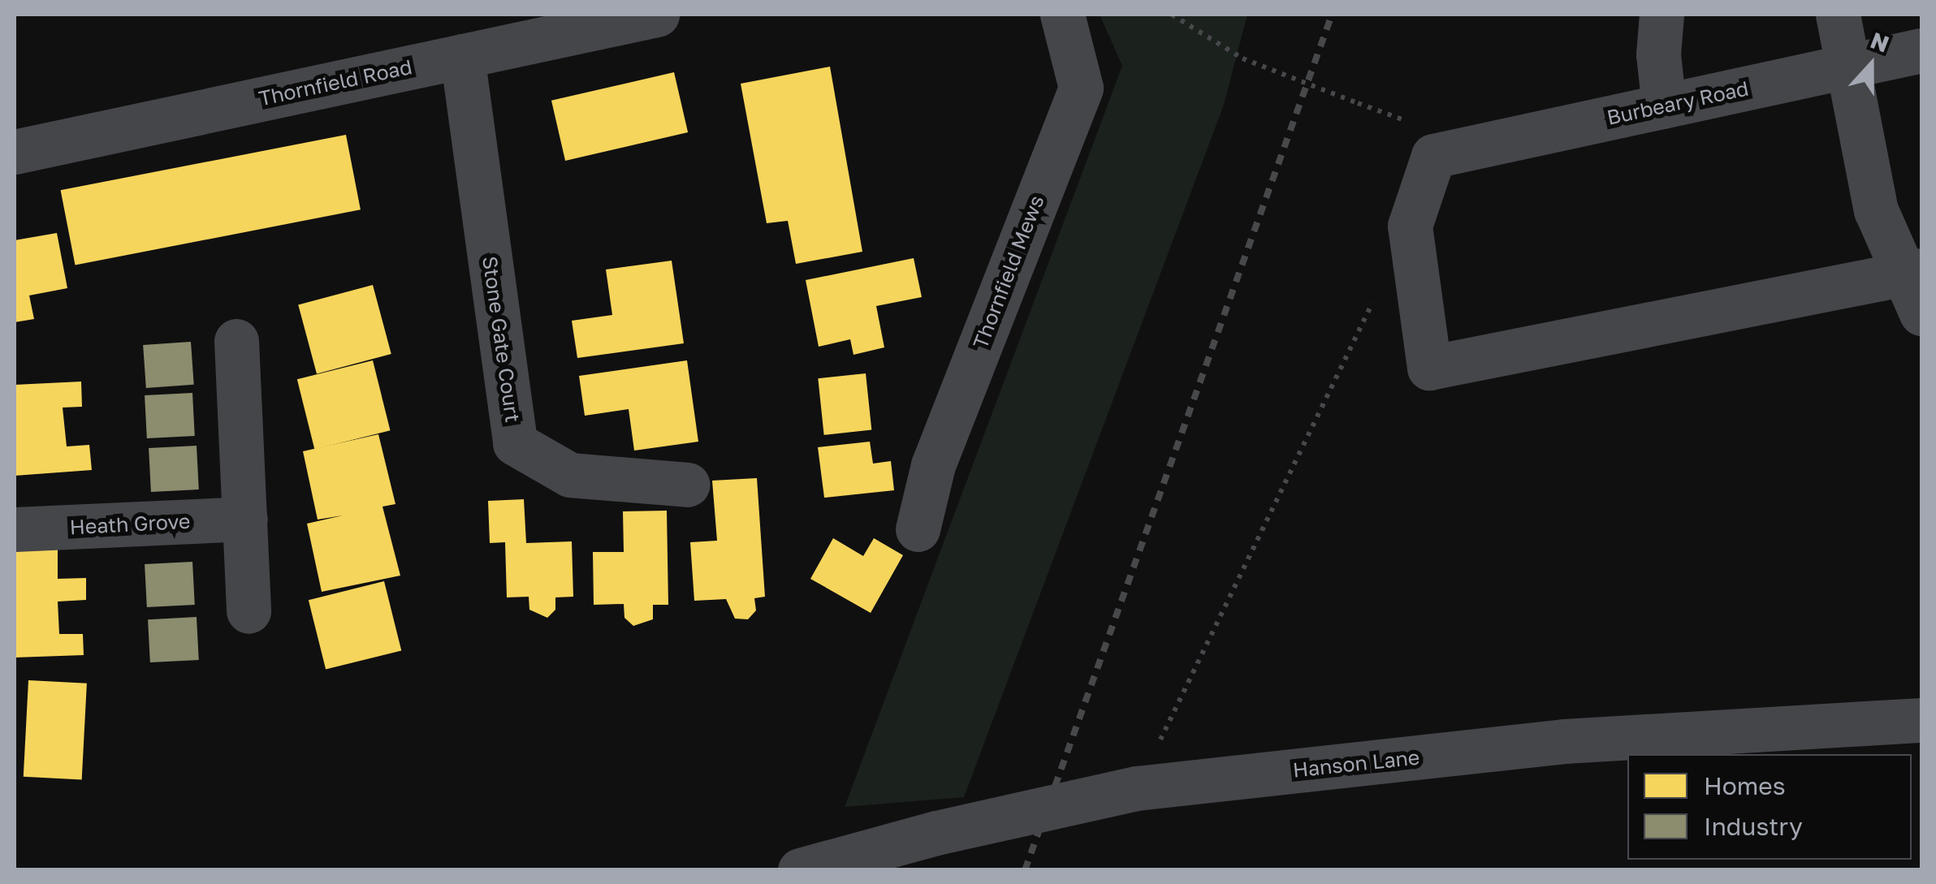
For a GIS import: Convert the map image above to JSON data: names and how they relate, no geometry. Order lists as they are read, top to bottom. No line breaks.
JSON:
{"streets":{"street":["Thornfield Road","Burbeary Road","Thornfield Mews","Stone Gate Court","Heath Grove","Hanson Lane"]},"crossings":[["Thornfield Road","Stone Gate Court"]],"legend":["Homes","Industry"],"north":"top"}
